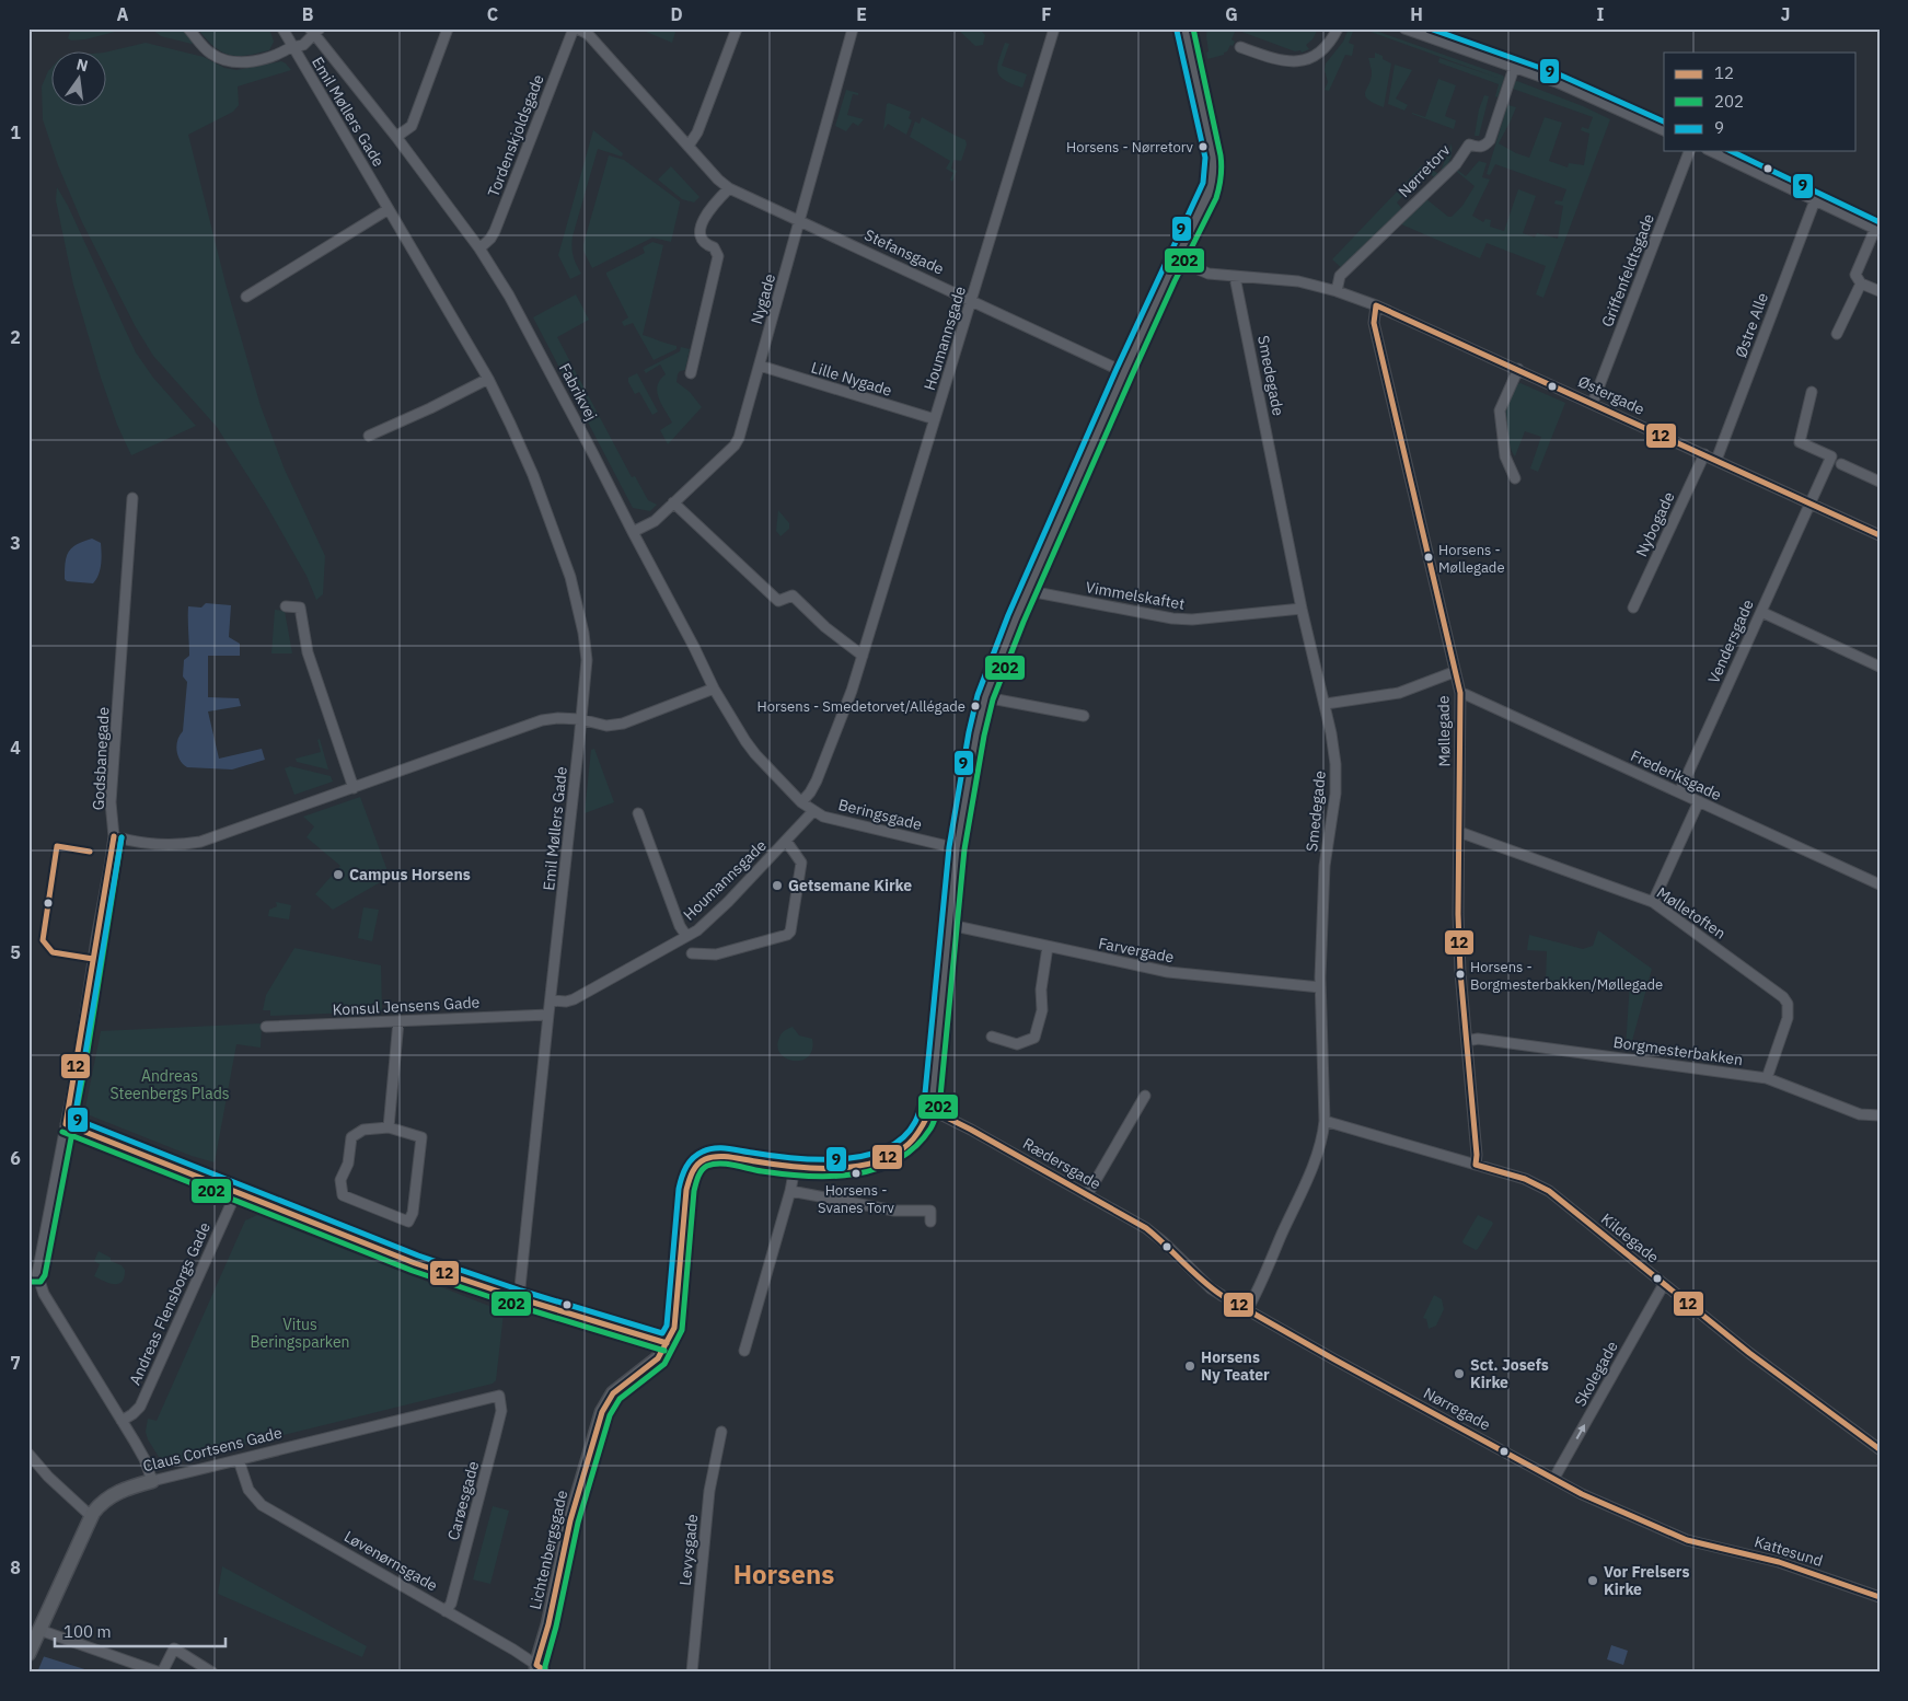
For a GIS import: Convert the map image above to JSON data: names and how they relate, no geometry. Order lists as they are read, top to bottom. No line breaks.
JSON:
{"streets":{"street":["Emil Møllers Gade","Tordenskjoldsgade","Nørretorv","Stefansgade","Griffenfeldtsgade","Nygade","Østre Alle","Houmannsgade","Smedegade","Lille Nygade","Fabrikvej","Østergade","Nybogade","Vimmelskaftet","Vendersgade","Møllegade","Godsbanegade","Frederiksgade","Beringsgade","Mølletoften","Farvergade","Konsul Jensens Gade","Borgmesterbakken","Rædersgade","Kildegade","Andreas Flensborgs Gade","Skolegade","Nørregade","Claus Cortsens Gade","Carøesgade","Lichtenbergsgade","Levysgade","Kattesund","Løvenørnsgade"]},"crossings":[["Emil Møllers Gade","Fabrikvej"],["Emil Møllers Gade","Konsul Jensens Gade"],["Tordenskjoldsgade","Stefansgade"],["Tordenskjoldsgade","Fabrikvej"],["Stefansgade","Nygade"],["Stefansgade","Houmannsgade"],["Stefansgade","Lichtenbergsgade"],["Griffenfeldtsgade","Østergade"],["Nygade","Lille Nygade"],["Nygade","Fabrikvej"],["Østre Alle","Østergade"],["Houmannsgade","Lille Nygade"],["Houmannsgade","Fabrikvej"],["Houmannsgade","Beringsgade"],["Smedegade","Vimmelskaftet"],["Smedegade","Farvergade"],["Smedegade","Rædersgade"],["Smedegade","Kildegade"],["Smedegade","Nørregade"],["Fabrikvej","Beringsgade"],["Østergade","Nybogade"],["Østergade","Vendersgade"],["Østergade","Møllegade"],["Vimmelskaftet","Lichtenbergsgade"],["Vendersgade","Frederiksgade"],["Møllegade","Frederiksgade"],["Møllegade","Mølletoften"],["Møllegade","Borgmesterbakken"],["Møllegade","Kildegade"],["Beringsgade","Lichtenbergsgade"],["Mølletoften","Borgmesterbakken"],["Farvergade","Lichtenbergsgade"],["Rædersgade","Nørregade"],["Rædersgade","Lichtenbergsgade"],["Kildegade","Skolegade"],["Skolegade","Nørregade"],["Nørregade","Kattesund"],["Claus Cortsens Gade","Carøesgade"],["Claus Cortsens Gade","Løvenørnsgade"],["Carøesgade","Løvenørnsgade"],["Lichtenbergsgade","Løvenørnsgade"]],"one_way":["Skolegade"],"districts":["Horsens"],"parks":["Andreas Steenbergs Plads","Vitus Beringsparken"],"places":["Horsens - Nørretorv","Horsens - Møllegade","Horsens - Smedetorvet/Allégade","Campus Horsens","Getsemane Kirke","Horsens - Borgmesterbakken/Møllegade","Horsens - Svanes Torv","Horsens Ny Teater","Sct. Josefs Kirke","Vor Frelsers Kirke"],"lines":["transit line 202","transit line 9","transit line 12"],"legend":["12","202","9"],"scale_bar":"100 m","north":"top","grid":{"columns":["A","B","C","D","E","F","G","H","I","J"],"rows":["1","2","3","4","5","6","7","8"]}}
